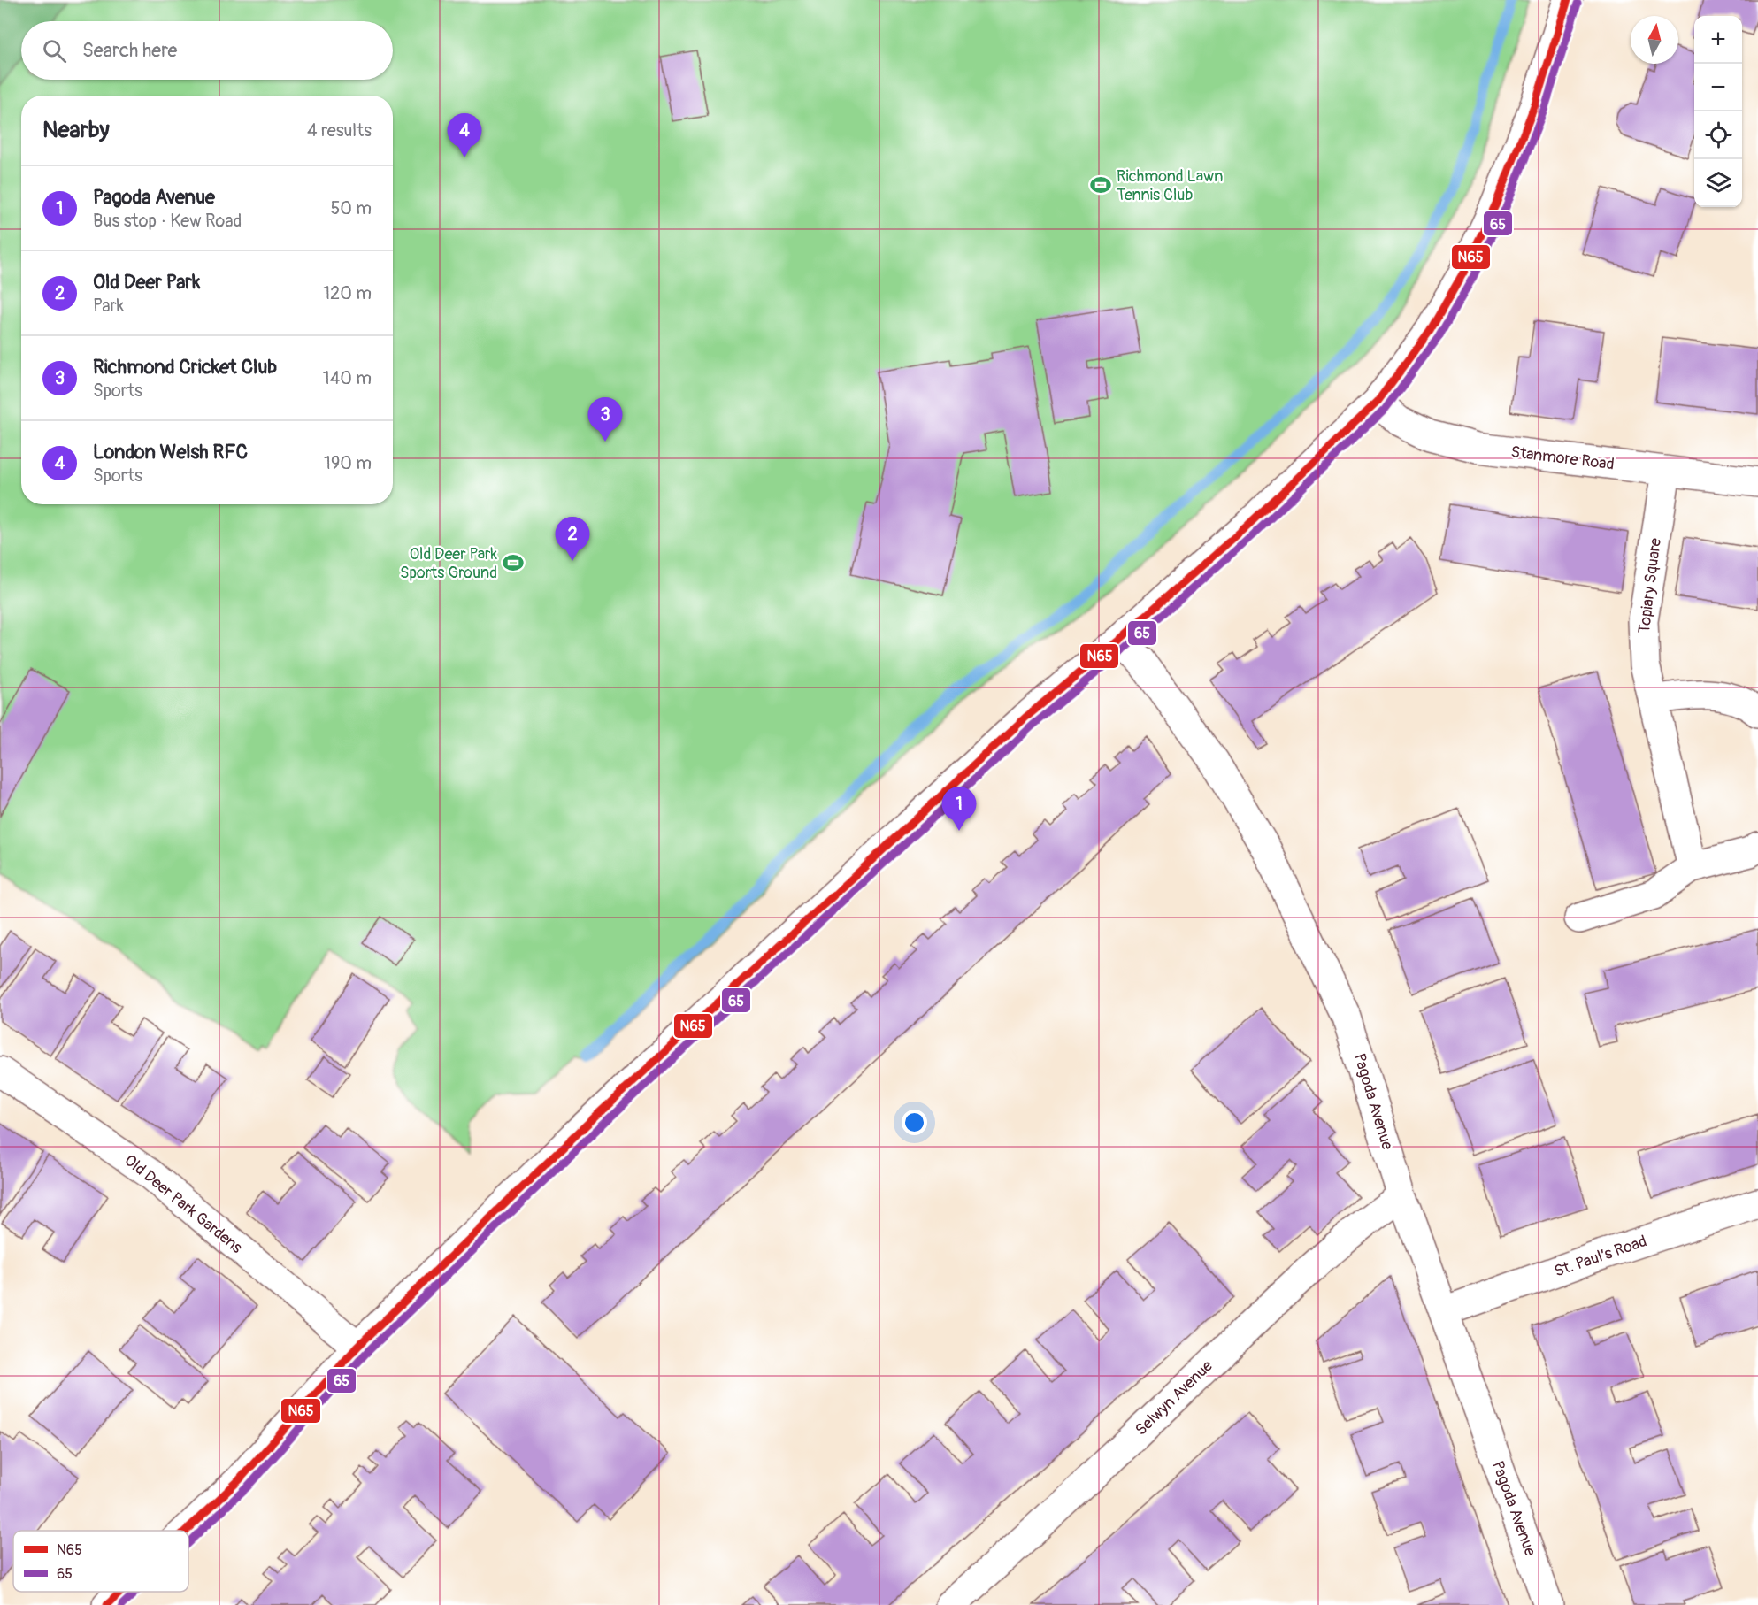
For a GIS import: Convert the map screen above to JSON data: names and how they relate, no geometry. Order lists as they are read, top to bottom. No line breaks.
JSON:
{"streets":{"street":["Stanmore Road","Topiary Square","Pagoda Avenue","Old Deer Park Gardens","St. Paul’s Road","Selwyn Avenue"]},"crossings":[["Stanmore Road","Topiary Square"],["Pagoda Avenue","St. Paul’s Road"],["Pagoda Avenue","Selwyn Avenue"]],"places":{"sports":["Richmond Lawn Tennis Club","Old Deer Park Sports Ground"]},"lines":["transit line N65","transit line 65"],"legend":["N65","65"],"north":"top","page":{"map_buttons":["+","−"],"search":"Search here","heading":["Nearby","4 results"],"pins":["4","3","2","1"],"list":[{"mark":"1","name":"Pagoda Avenue","note":"Bus stop · Kew Road","value":"50 m"},{"mark":"2","name":"Old Deer Park","note":"Park","value":"120 m"},{"mark":"3","name":"Richmond Cricket Club","note":"Sports","value":"140 m"},{"mark":"4","name":"London Welsh RFC","note":"Sports","value":"190 m"}]}}
